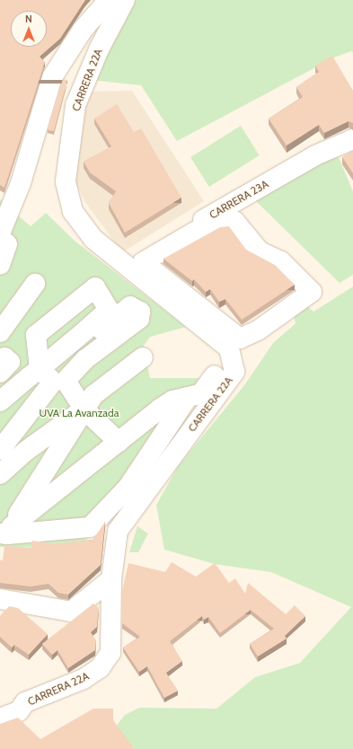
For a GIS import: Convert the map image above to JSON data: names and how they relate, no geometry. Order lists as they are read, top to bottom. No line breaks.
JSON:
{"streets":{"street":["CARRERA 22A","CARRERA 23A"]},"crossings":[["CARRERA 22A","CARRERA 23A"]],"parks":["UVA La Avanzada"],"north":"top"}
